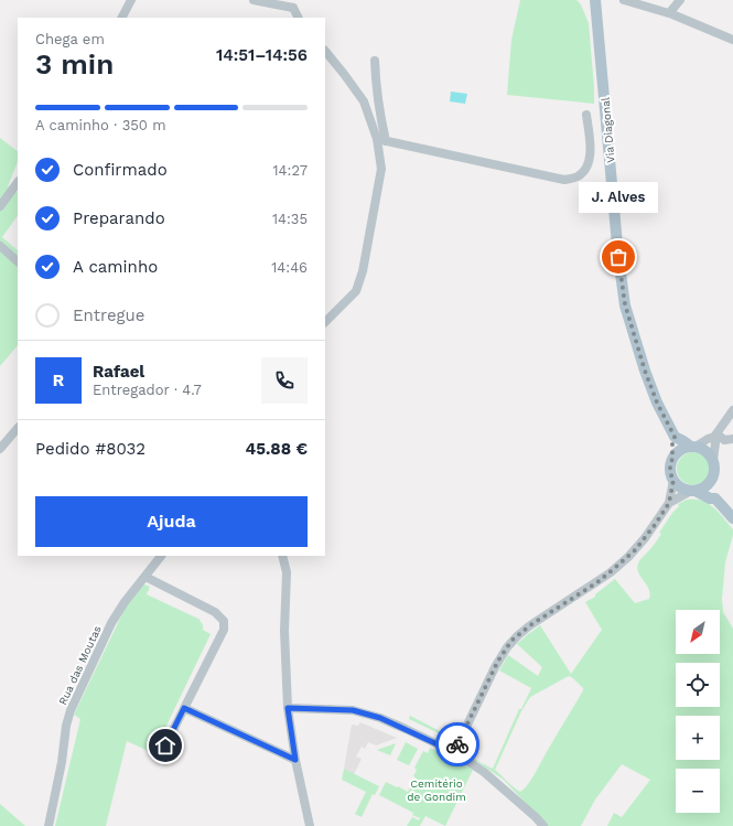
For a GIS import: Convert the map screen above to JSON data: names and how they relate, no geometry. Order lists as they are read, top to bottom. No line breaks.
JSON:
{"streets":{"main road":["Via Diagonal"],"street":["Rua das Moutas"]},"parks":["Cemitério de Gondim"],"places":["J. Alves"],"north":"bottom left","page":{"heading":["3 min","Chega em","14:51–14:56"],"panel":["Rafael","Entregador · 4.7","Pedido #8032","45.88 €"],"bar":"A caminho · 350 m","list":[["Confirmado","14:27"],["Preparando","14:35"],["A caminho","14:46"],"Entregue"],"bubble":"J. Alves","round":"R","buttons":"Ajuda","map_buttons":["+","−"]}}
